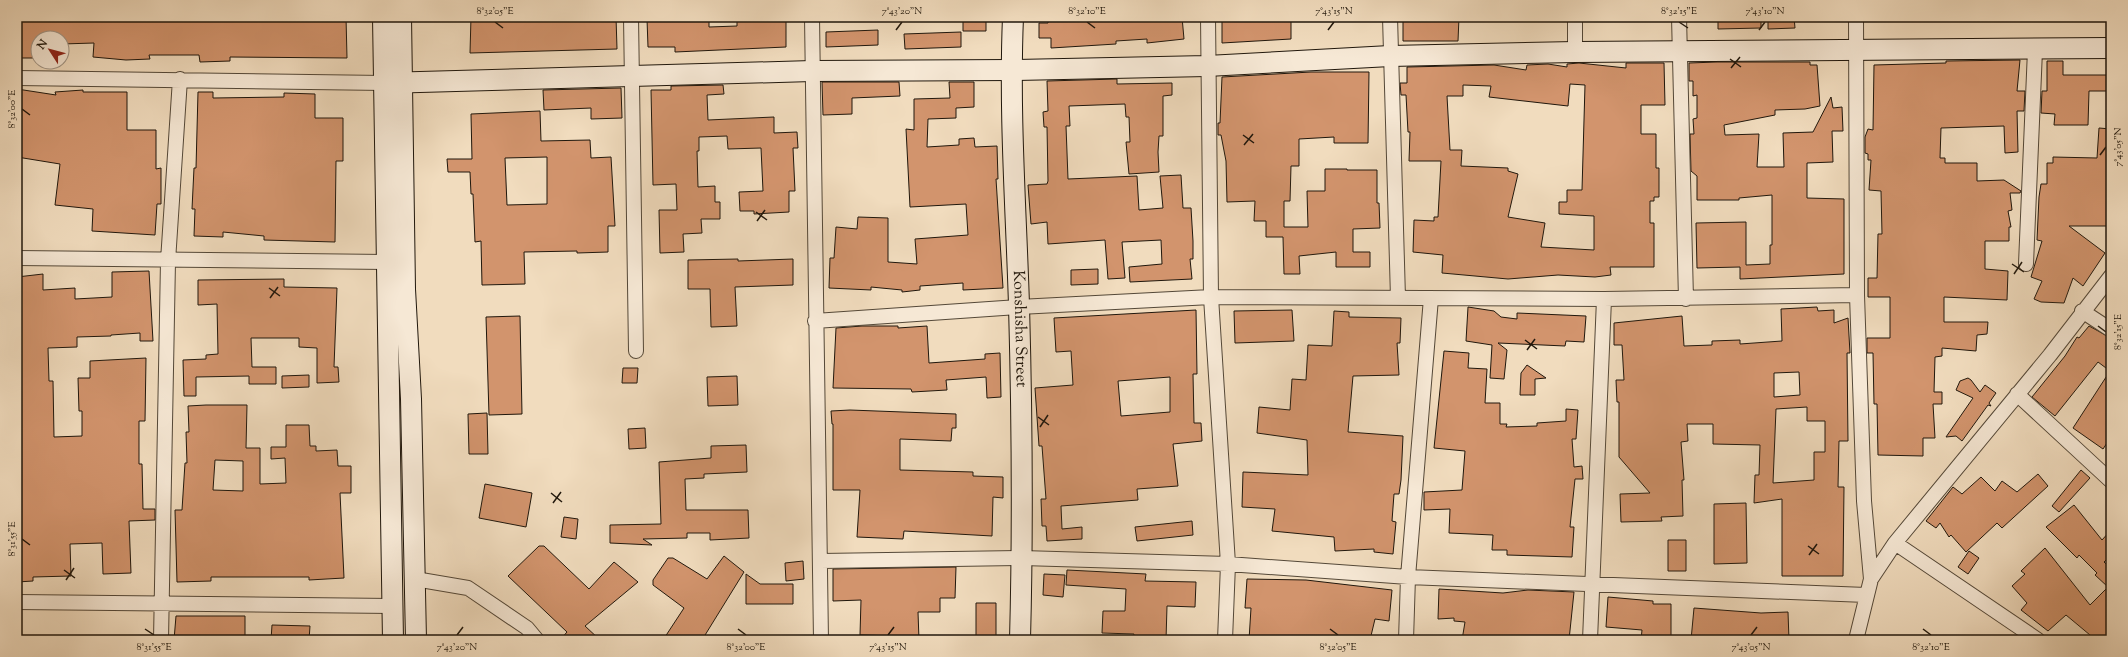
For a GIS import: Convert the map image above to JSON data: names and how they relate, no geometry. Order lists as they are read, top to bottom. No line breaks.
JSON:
{"streets":{"street":["Konshisha Street"]},"north":"top left","coordinates":["8°32'05\"E","7°43'20\"N","8°32'10\"E","7°43'15\"N","8°32'15\"E","7°43'10\"N","8°32'00\"E","7°43'05\"N","8°31'55\"E"]}
